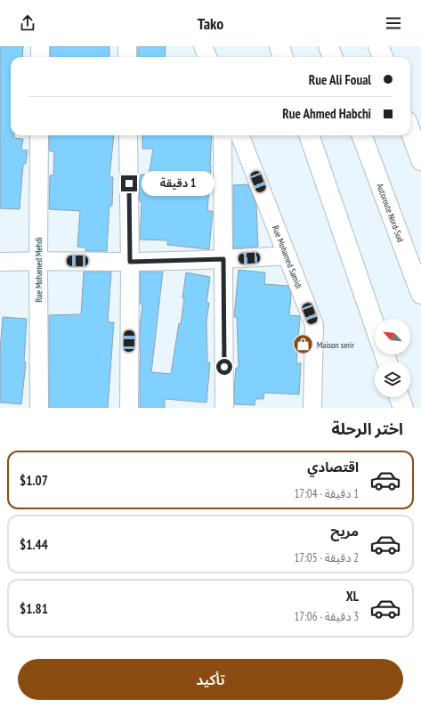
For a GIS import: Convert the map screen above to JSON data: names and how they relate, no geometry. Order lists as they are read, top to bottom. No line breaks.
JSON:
{"streets":{"main road":["Autoroute Nord-Sud"],"street":["Rue Mohamed Samidi","Rue Mohamed Mehdi"]},"places":{"shop":["Maison serir"]},"north":"top left","page":{"header":"Tako","banner":["Rue Ali Foual","Rue Ahmed Habchi"],"bubble":"1 دقيقة","heading":"اختر الرحلة","list":[{"name":"اقتصادي","note":"1 دقيقة · 17:04","value":"$1.07"},{"name":"مريح","note":"2 دقيقة · 17:05","value":"$1.44"},{"name":"XL","note":"3 دقيقة · 17:06","value":"$1.81"}],"buttons":"تأكيد"}}
